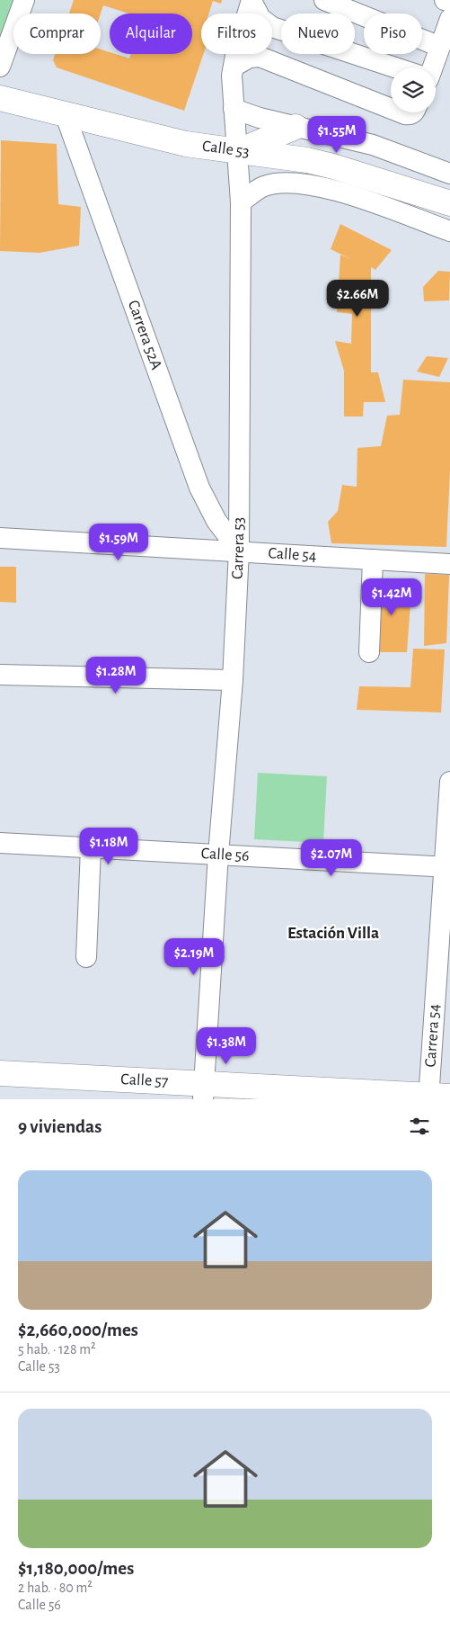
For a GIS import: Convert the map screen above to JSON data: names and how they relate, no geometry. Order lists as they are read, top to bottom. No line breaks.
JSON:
{"streets":{"main road":["Calle 53","Calle 57"],"street":["Carrera 52A","Carrera 53","Calle 54","Calle 56","Carrera 54"]},"crossings":[["Calle 53","Carrera 52A"],["Calle 53","Carrera 53"],["Carrera 52A","Carrera 53"],["Carrera 52A","Calle 54"],["Carrera 53","Calle 54"],["Carrera 53","Calle 56"],["Carrera 53","Calle 57"],["Calle 56","Carrera 54"],["Carrera 54","Calle 57"]],"districts":["Estación Villa"],"page":{"chip":["Comprar","Alquilar","Filtros","Nuevo","Piso"],"price":["$1.55M","$2.66M","$1.59M","$1.42M","$1.28M","$1.18M","$2.07M","$2.19M","$1.38M"],"heading":"9 viviendas","list":[{"name":"$2,660,000/mes","note":"5 hab. · 128 m² · Calle 53"},{"name":"$1,180,000/mes","note":"2 hab. · 80 m² · Calle 56"}]}}
